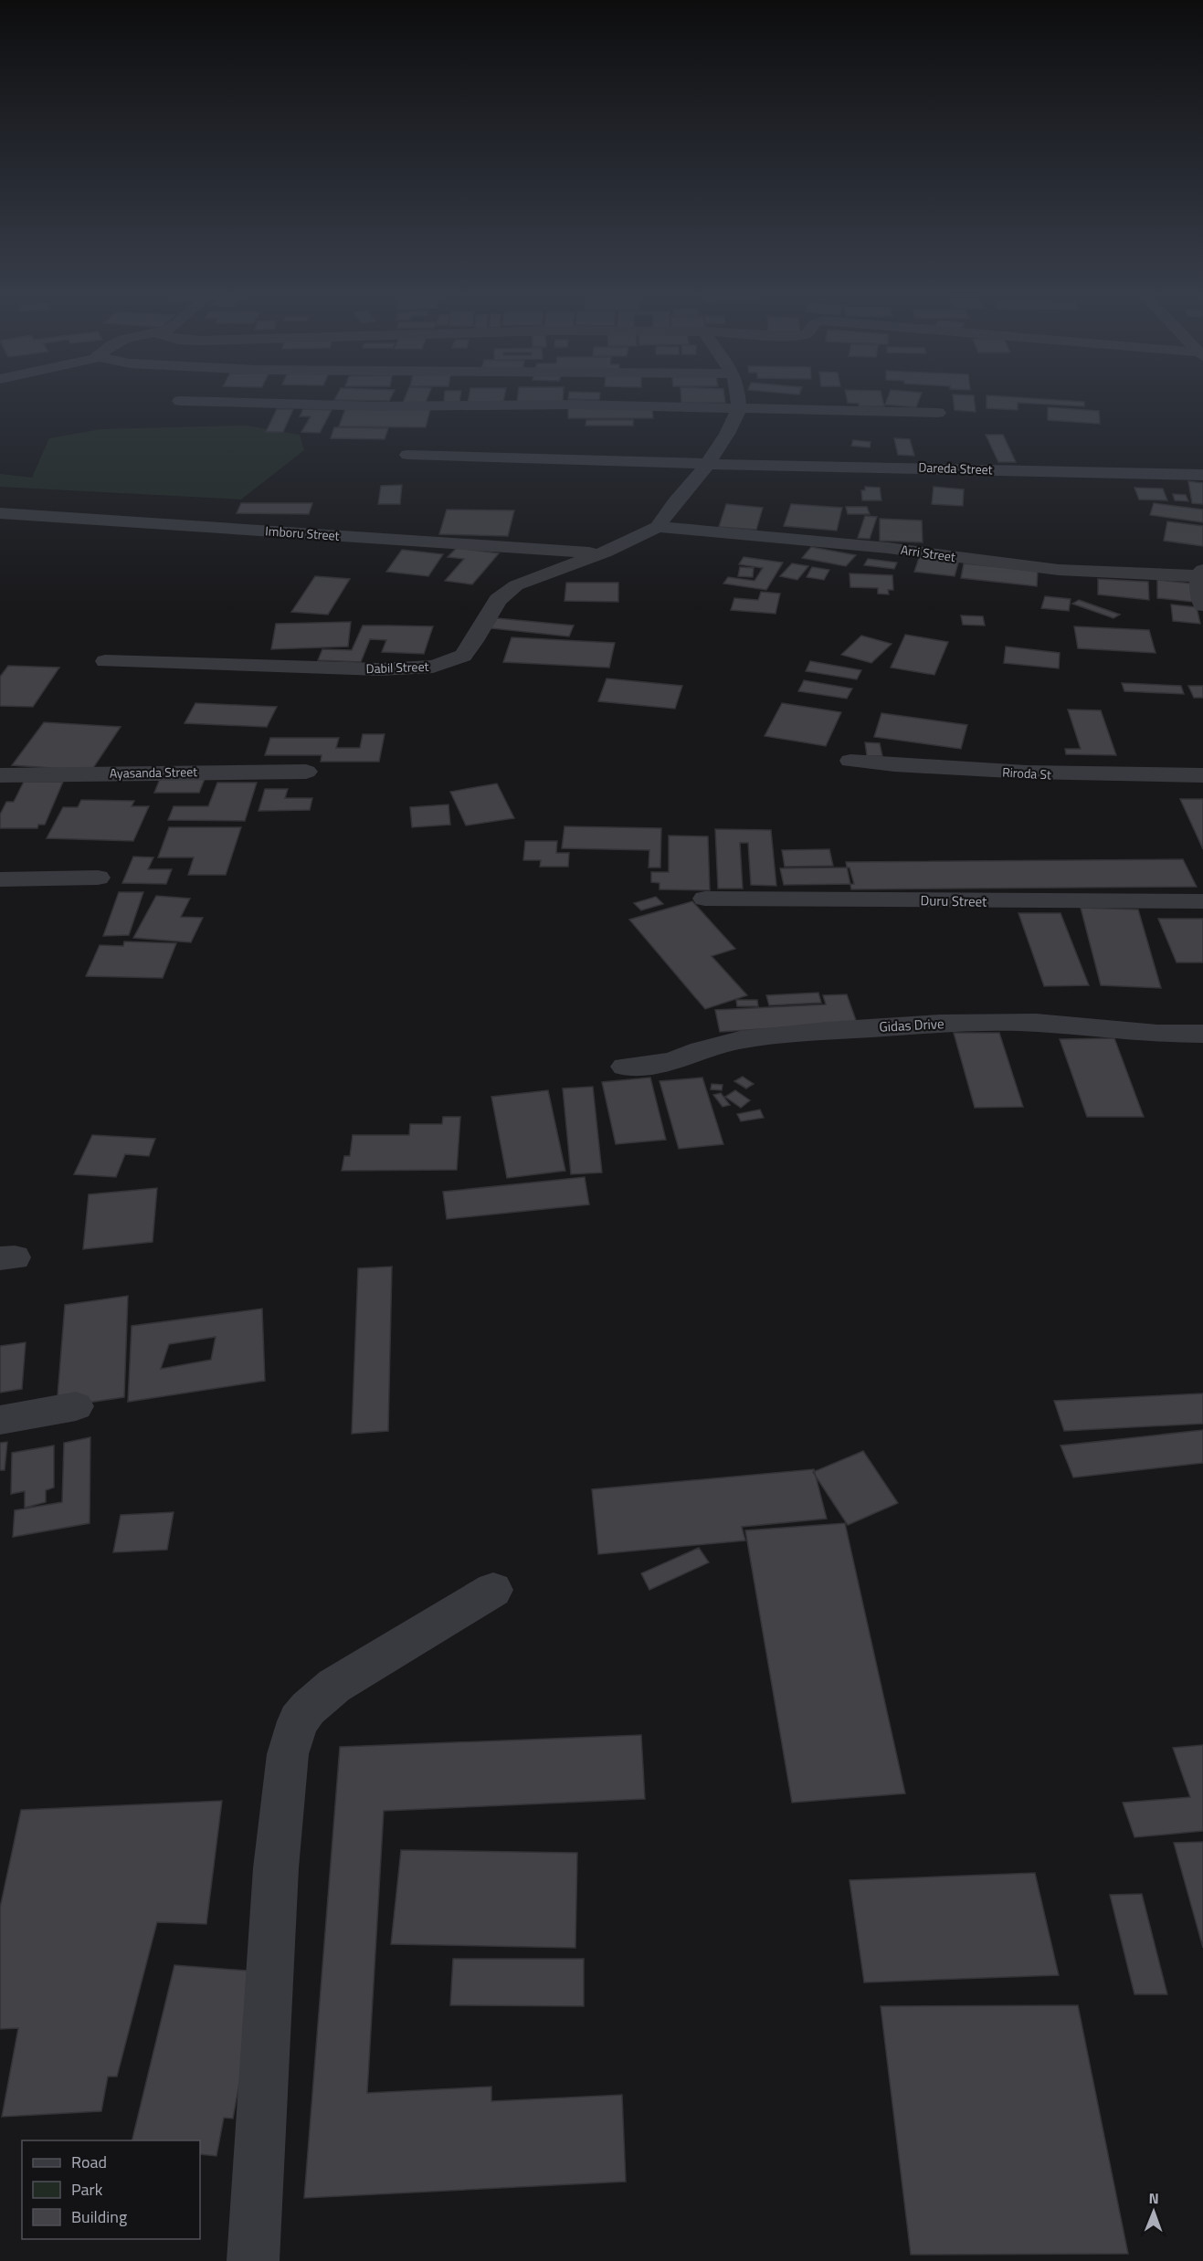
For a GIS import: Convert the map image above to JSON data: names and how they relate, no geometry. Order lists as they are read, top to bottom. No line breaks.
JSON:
{"streets":{"street":["Dareda Street","Imboru Street","Arri Street","Dabil Street","Ayasanda Street","Riroda St","Duru Street","Gidas Drive"]},"crossings":[["Dareda Street","Dabil Street"],["Imboru Street","Dabil Street"],["Arri Street","Dabil Street"]],"legend":["Road","Park","Building"],"north":"top"}
